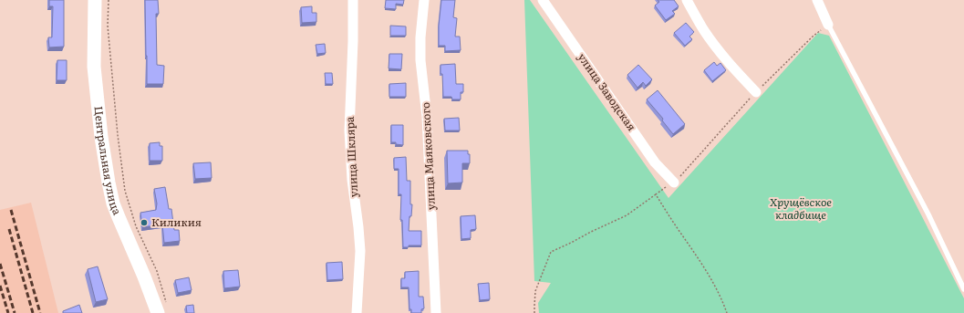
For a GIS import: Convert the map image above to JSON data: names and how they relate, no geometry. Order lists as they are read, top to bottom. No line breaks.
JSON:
{"streets":{"main road":["Центральная улица"],"street":["улица Заводская","улица Маяковского","улица Шкляра"]},"parks":["Хрущёвское кладбище"],"places":["Киликия"]}
